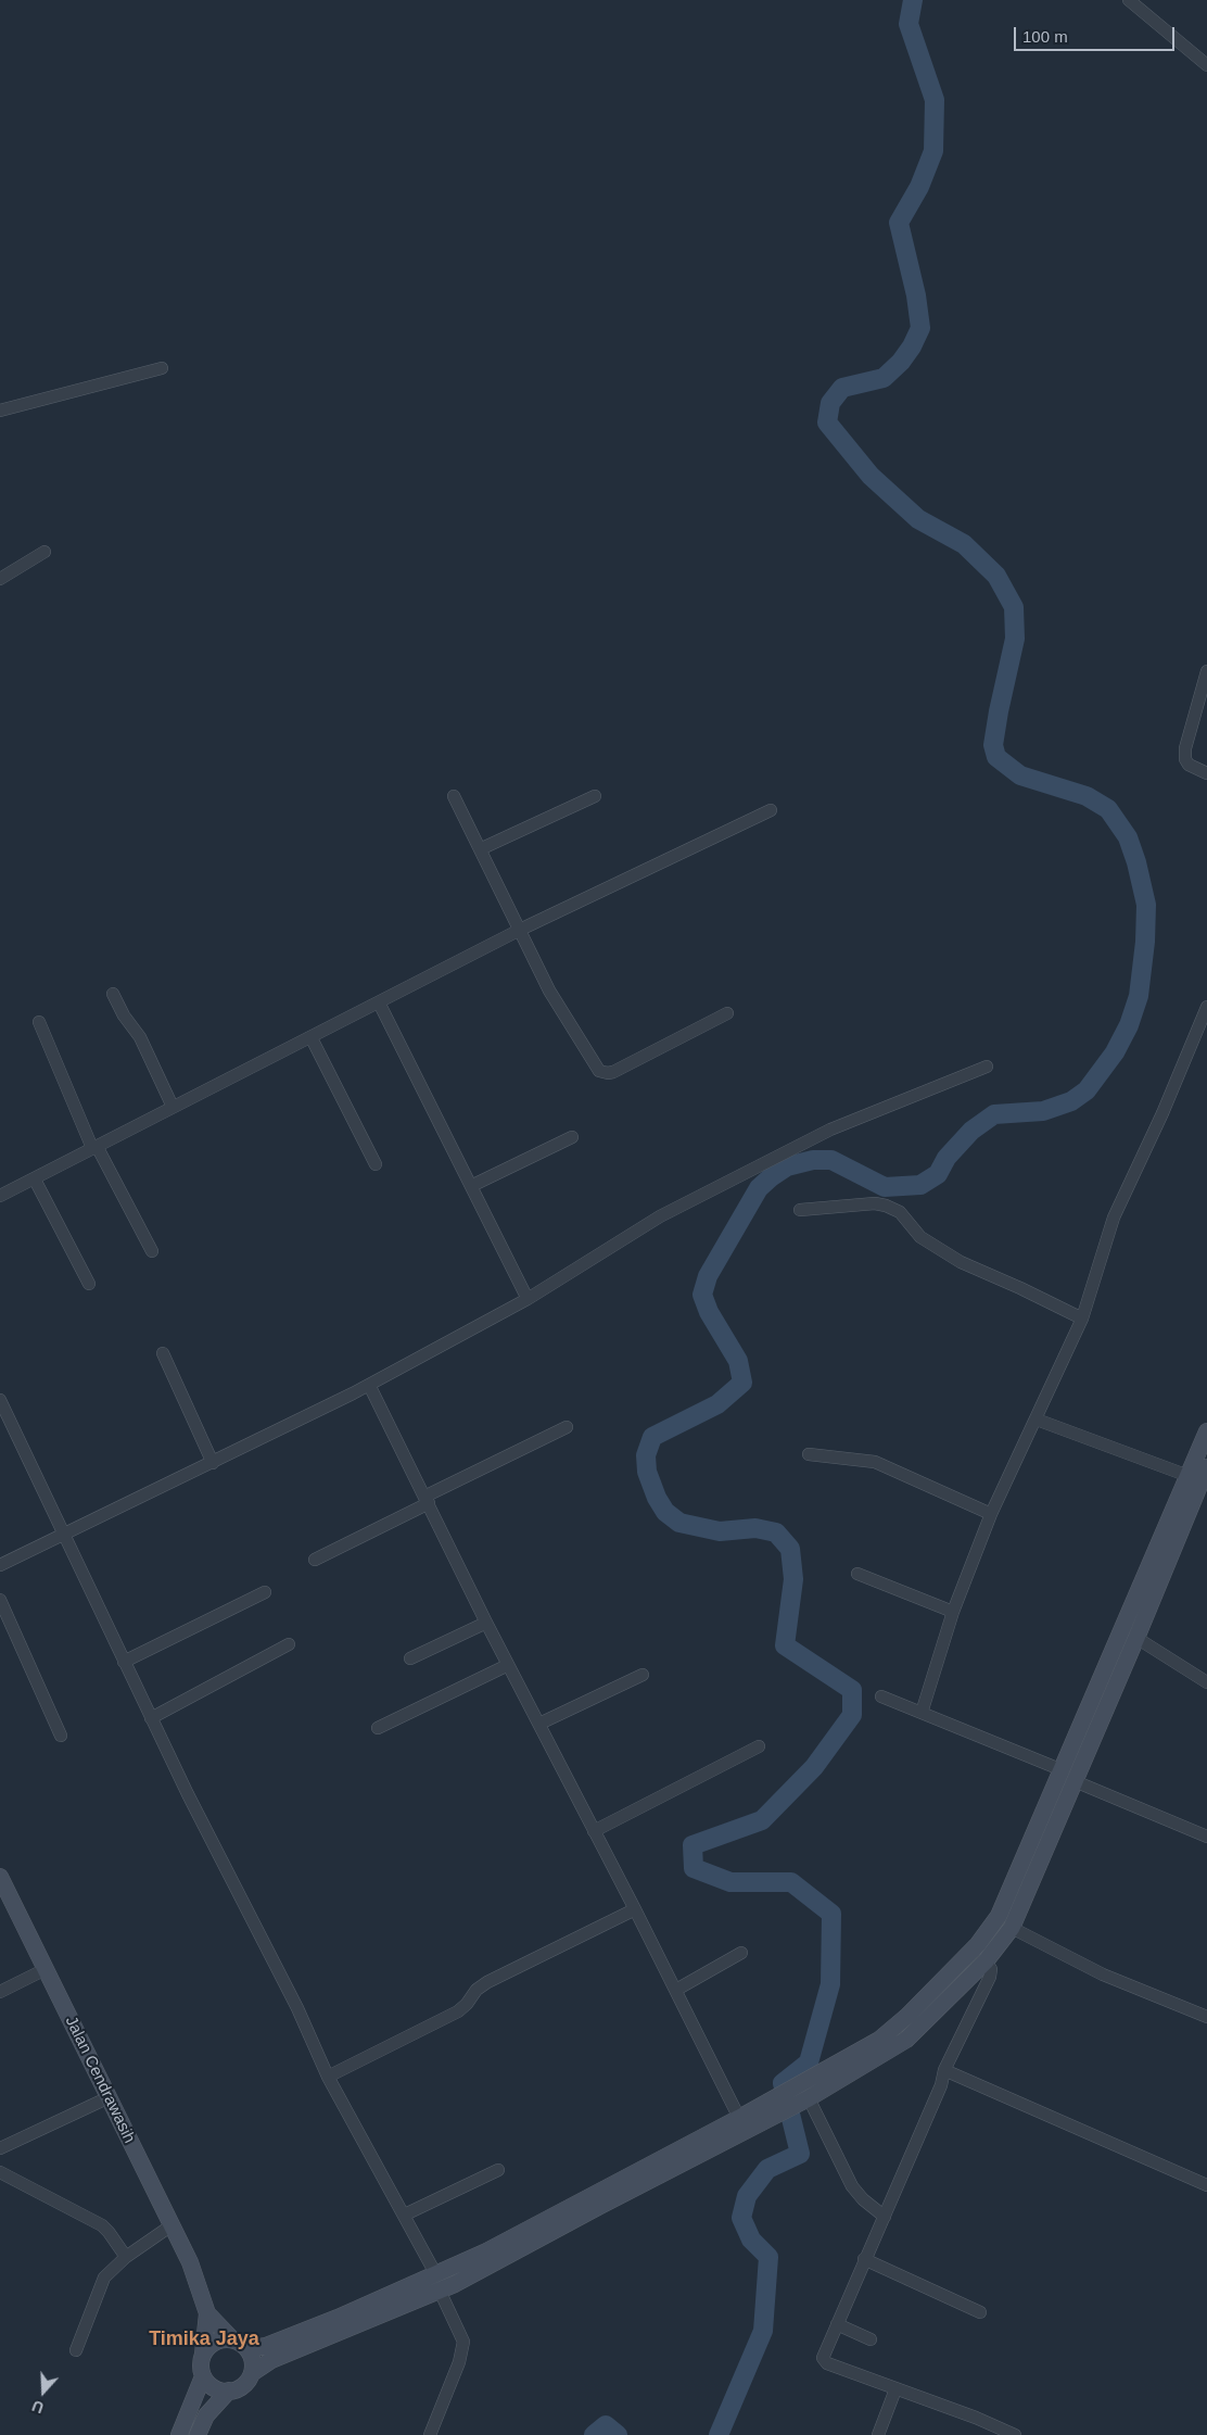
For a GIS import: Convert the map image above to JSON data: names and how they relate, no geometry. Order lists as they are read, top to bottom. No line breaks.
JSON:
{"streets":{"street":["Jalan Cendrawasih"]},"districts":["Timika Jaya"],"scale_bar":"100 m","north":"bottom"}
